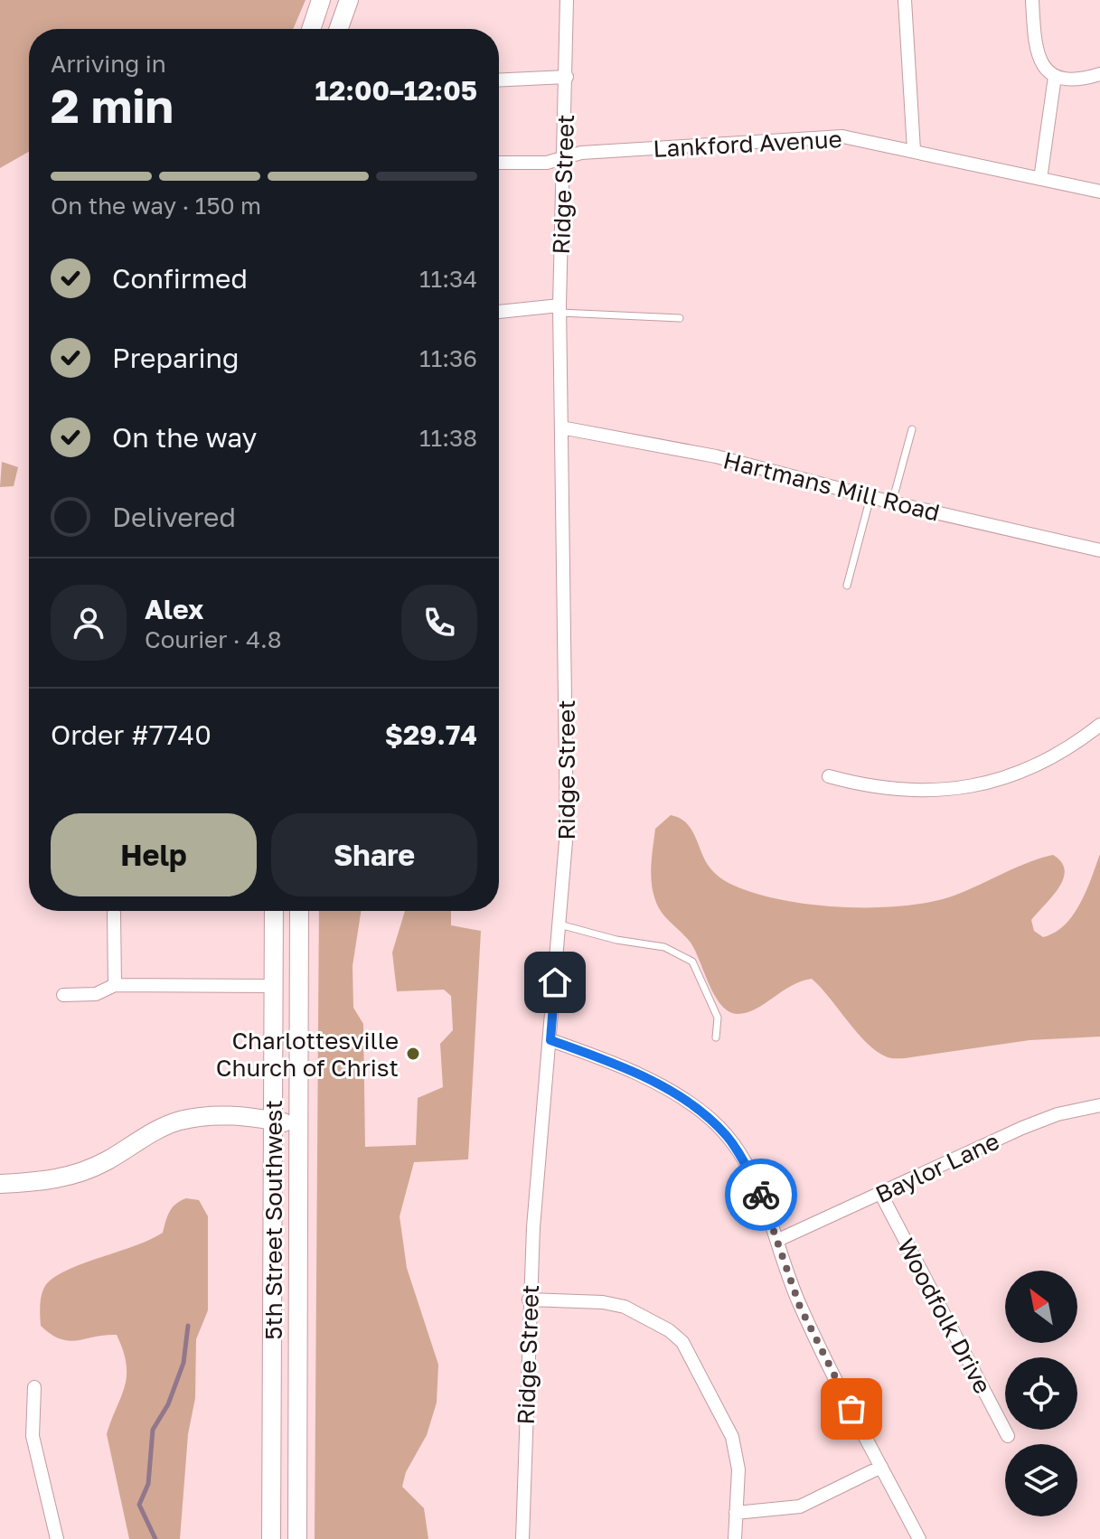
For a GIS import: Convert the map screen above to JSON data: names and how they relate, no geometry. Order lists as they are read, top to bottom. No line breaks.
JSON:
{"streets":{"main road":["5th Street Southwest"],"street":["Lankford Avenue","Ridge Street","Hartmans Mill Road","Baylor Lane","Woodfolk Drive"]},"crossings":[["Lankford Avenue","Ridge Street"],["Ridge Street","Hartmans Mill Road"],["Baylor Lane","Woodfolk Drive"]],"places":["Charlottesville Church of Christ"],"north":"top left","page":{"heading":["2 min","Arriving in","12:00–12:05"],"panel":["Alex","Courier · 4.8","Order #7740","$29.74"],"bar":"On the way · 150 m","list":[["Confirmed","11:34"],["Preparing","11:36"],["On the way","11:38"],"Delivered"],"buttons":["Help","Share"]}}
